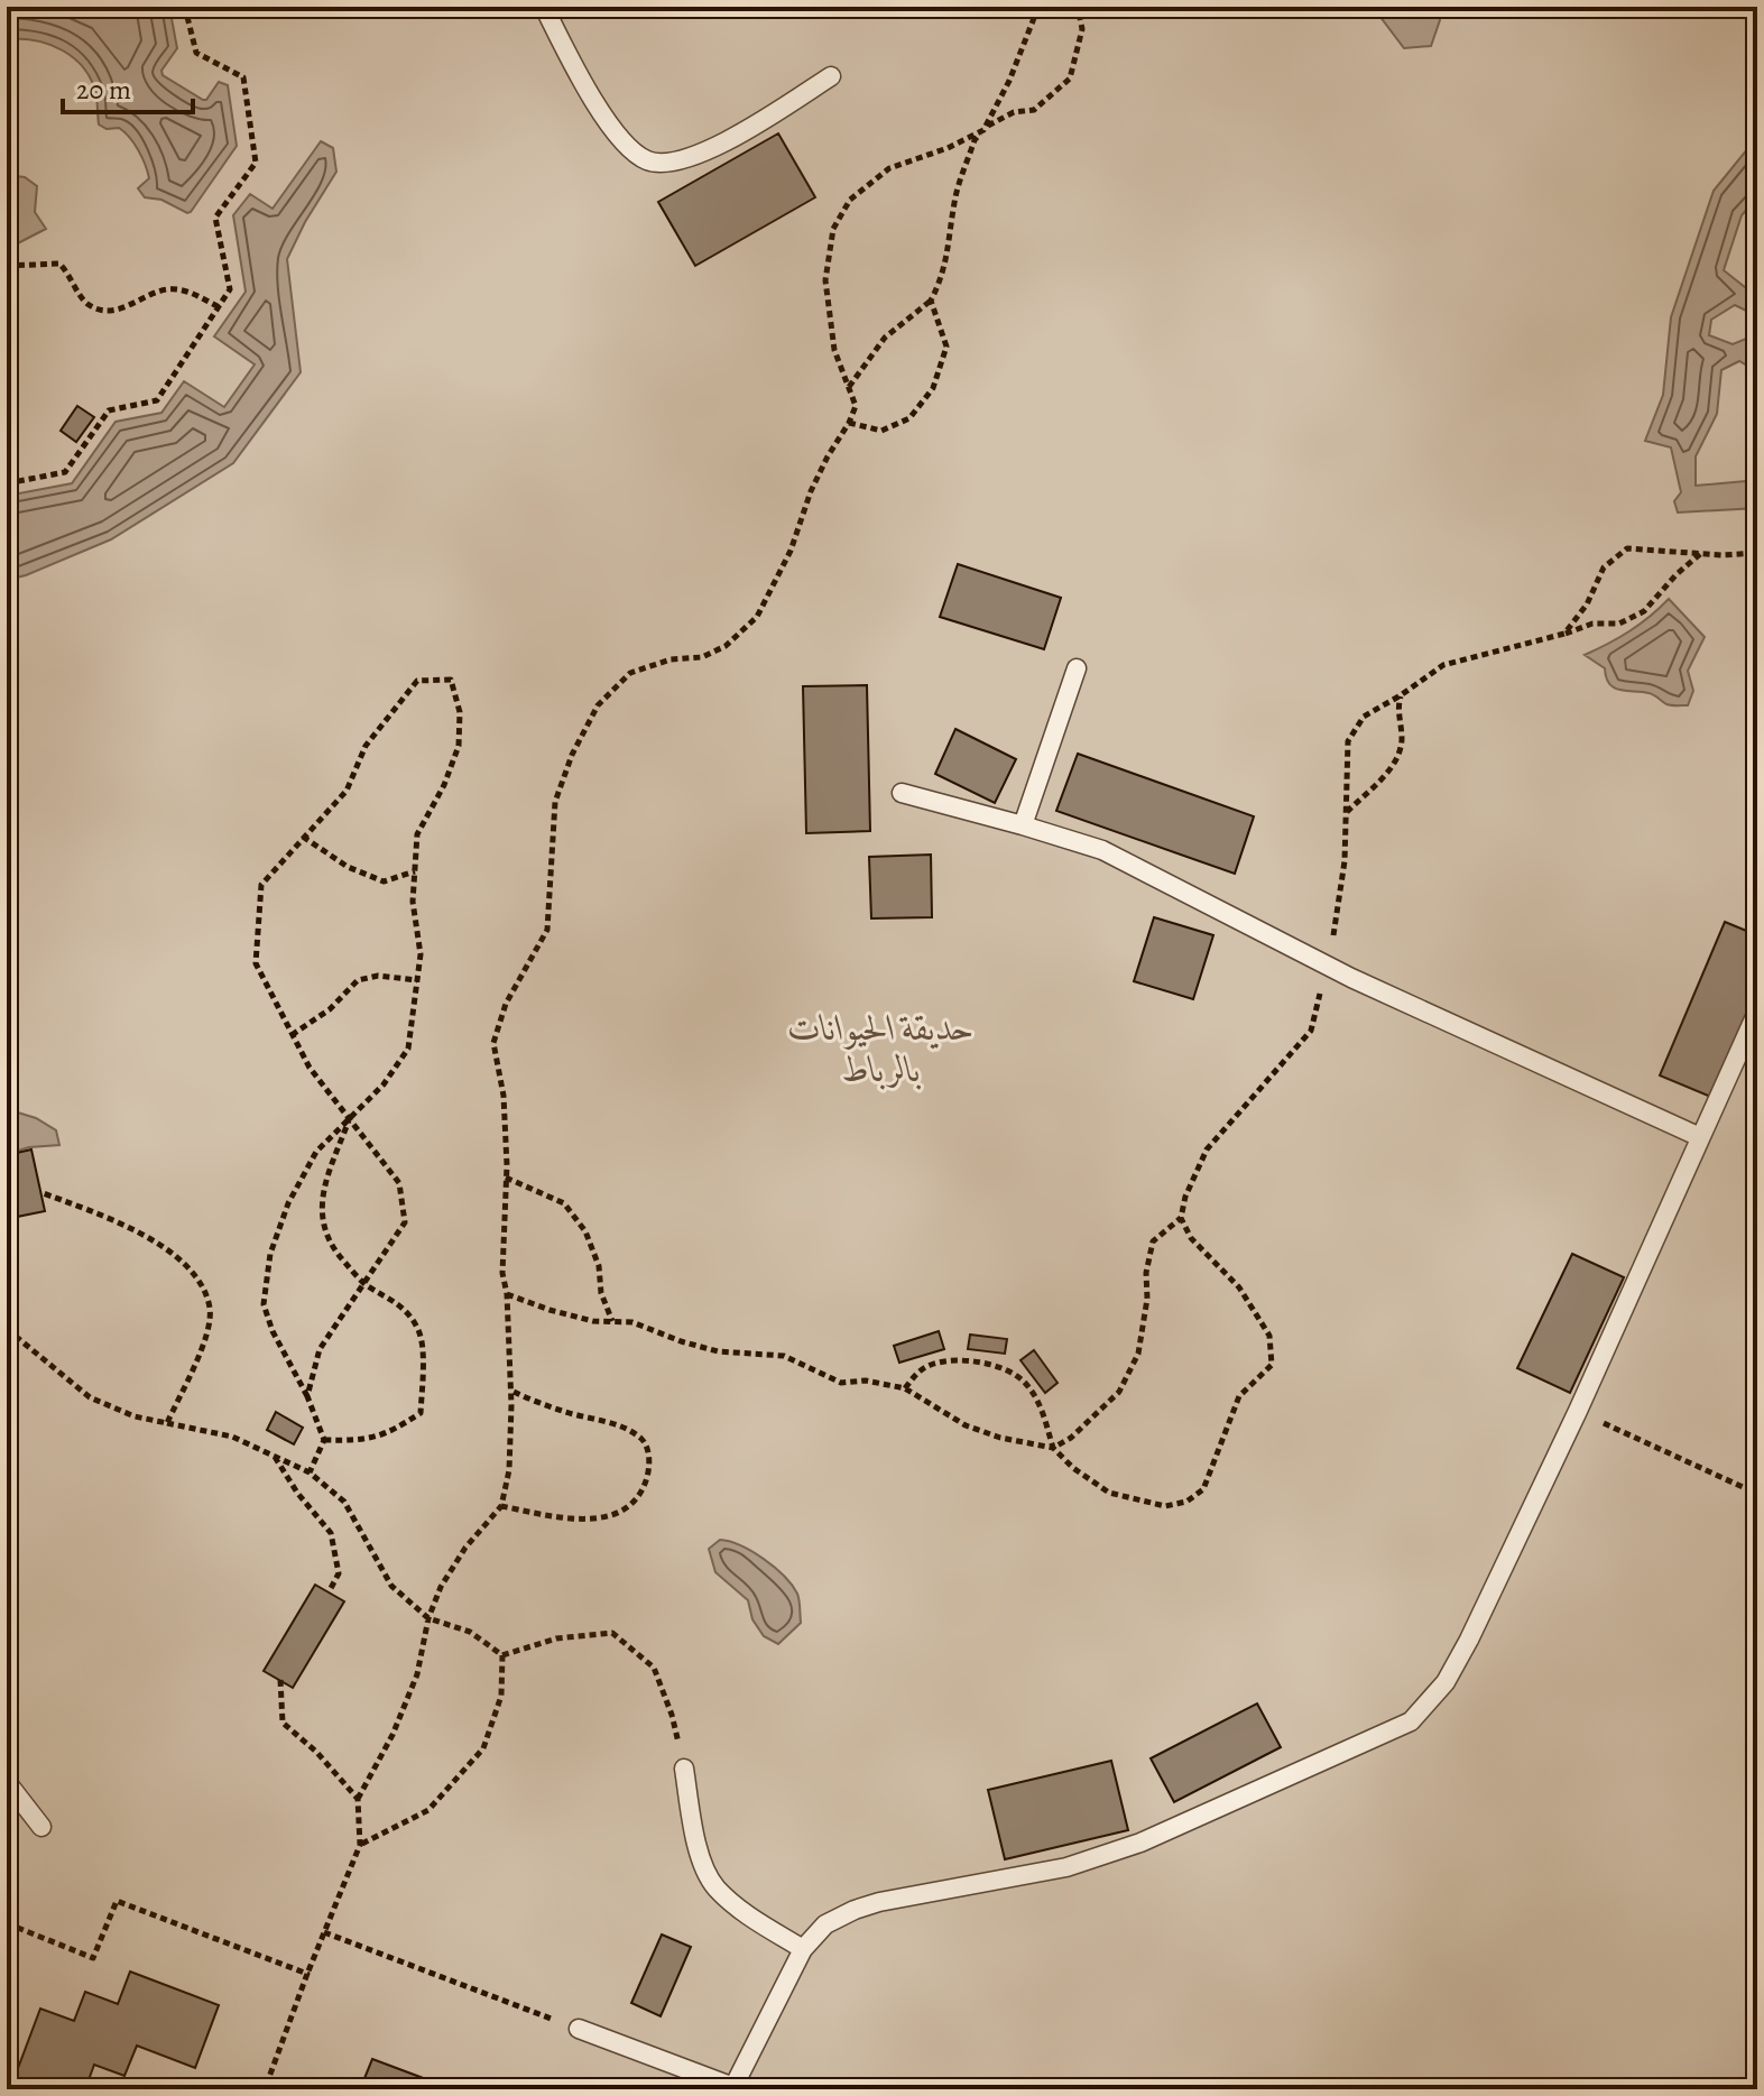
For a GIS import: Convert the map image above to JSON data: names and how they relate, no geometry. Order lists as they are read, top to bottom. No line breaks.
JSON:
{"parks":["حديقة الحيوانات بالرباط"],"scale_bar":"20 m"}
